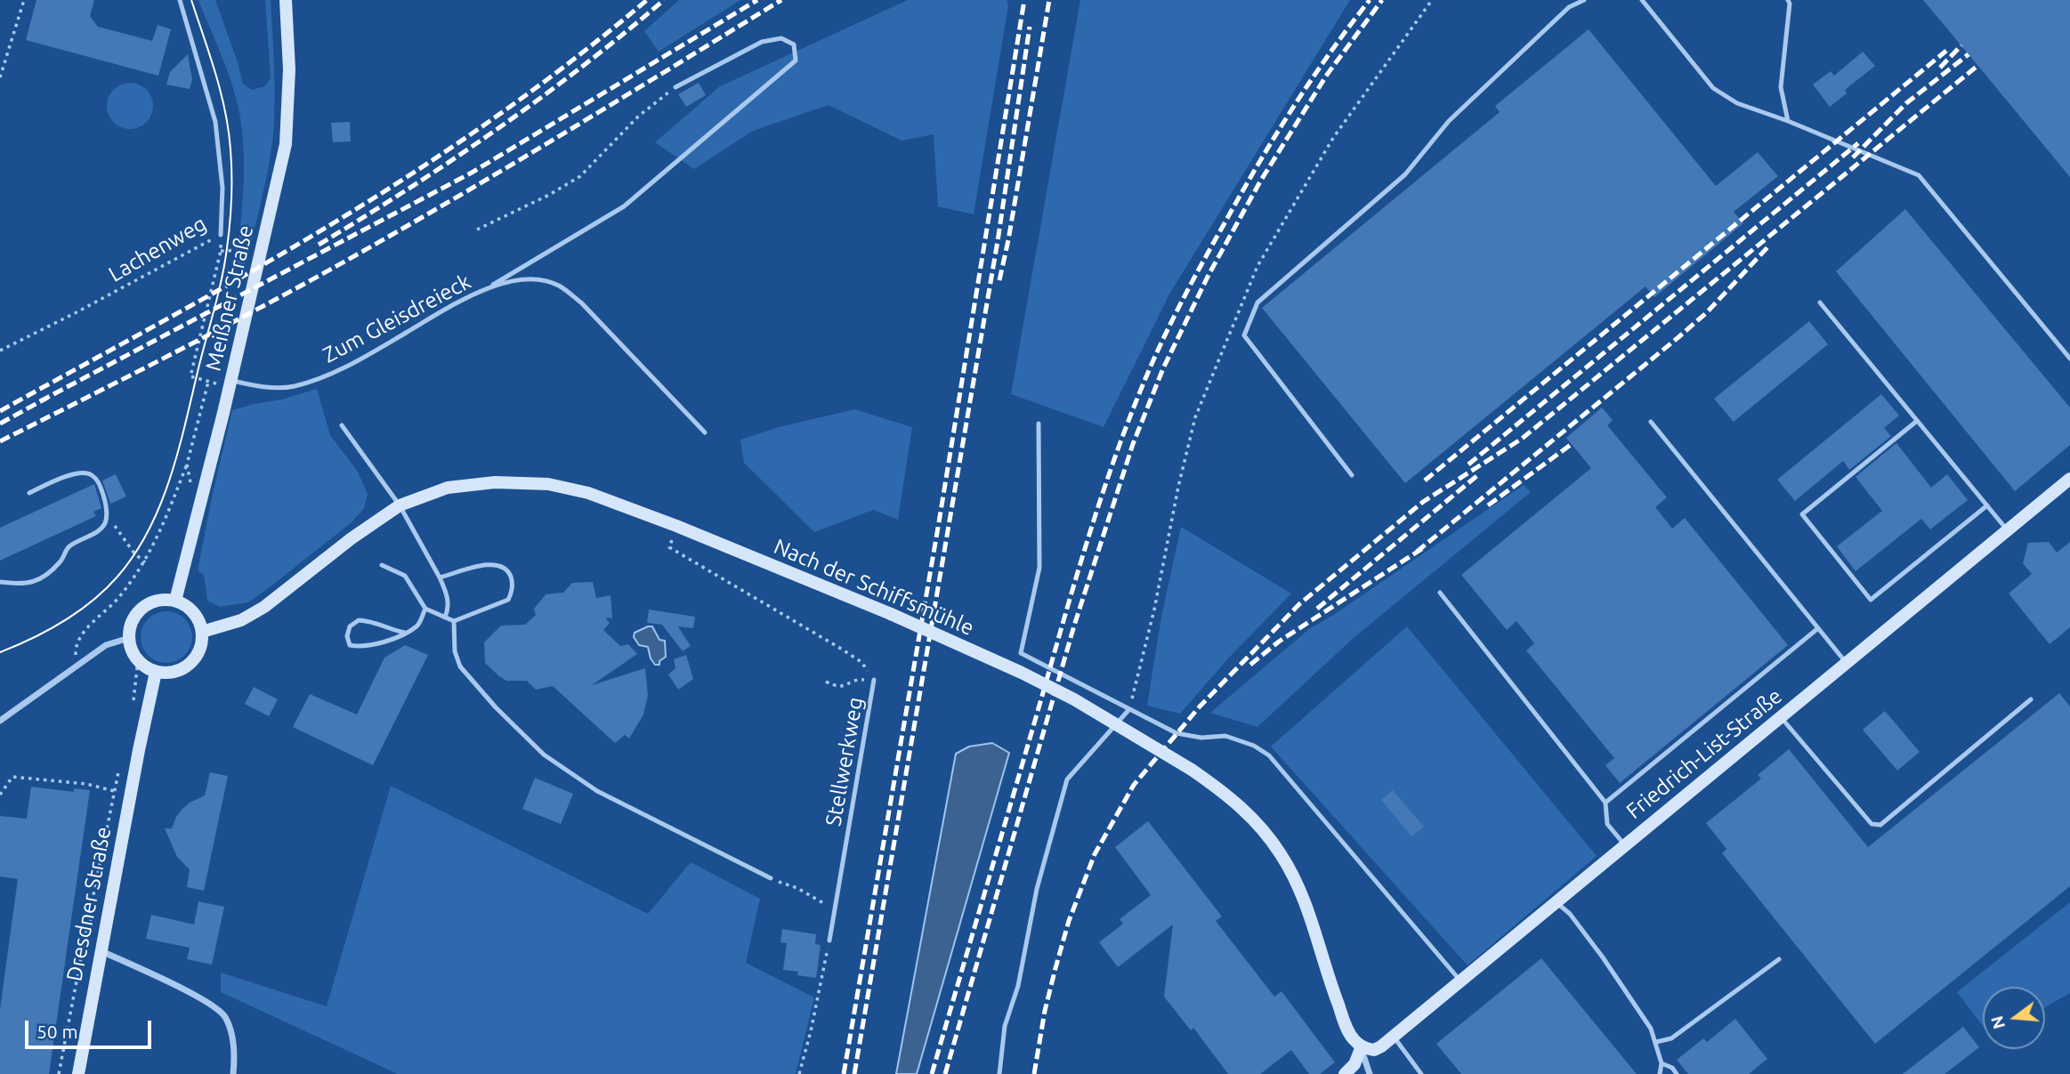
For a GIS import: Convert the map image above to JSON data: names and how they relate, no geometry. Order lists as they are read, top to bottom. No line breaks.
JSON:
{"streets":{"street":["Meißner Straße","Nach der Schiffsmühle","Friedrich-List-Straße","Dresdner Straße"],"lane":["Lachenweg","Zum Gleisdreieck","Stellwerkweg"]},"crossings":[["Meißner Straße","Zum Gleisdreieck"],["Meißner Straße","Nach der Schiffsmühle"],["Meißner Straße","Dresdner Straße"],["Nach der Schiffsmühle","Friedrich-List-Straße"],["Nach der Schiffsmühle","Stellwerkweg"],["Nach der Schiffsmühle","Dresdner Straße"]],"scale_bar":"50 m","north":"left"}
